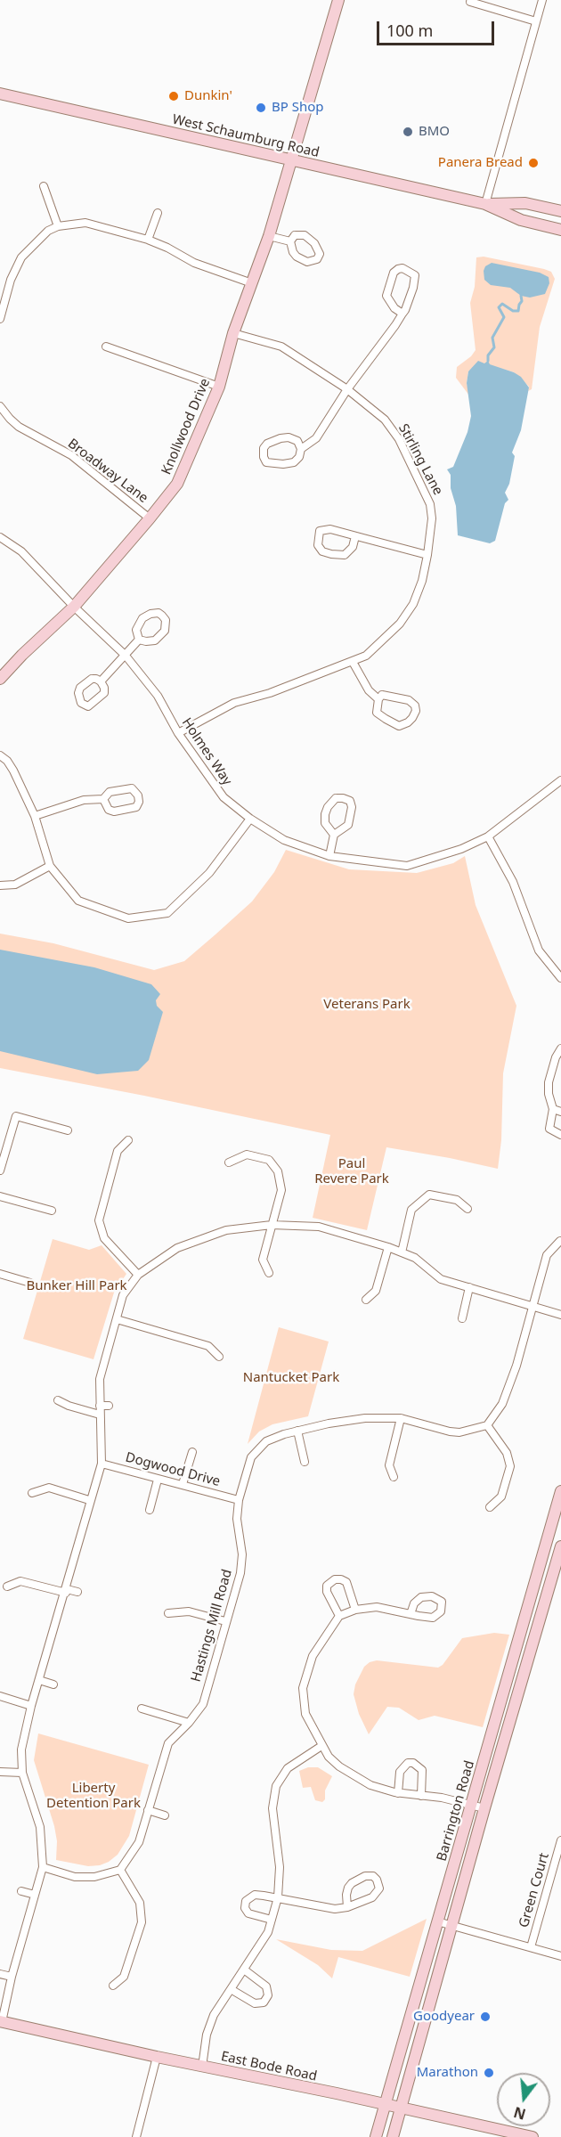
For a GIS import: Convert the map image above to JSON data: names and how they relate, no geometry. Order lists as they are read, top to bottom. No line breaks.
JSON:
{"streets":{"main road":["West Schaumburg Road","Knollwood Drive","Barrington Road","East Bode Road"],"street":["Stirling Lane","Broadway Lane","Holmes Way","Dogwood Drive","Hastings Mill Road","Green Court"]},"crossings":[["West Schaumburg Road","Knollwood Drive"],["Knollwood Drive","Stirling Lane"],["Knollwood Drive","Broadway Lane"],["Knollwood Drive","Holmes Way"],["Stirling Lane","Holmes Way"],["Dogwood Drive","Hastings Mill Road"],["Barrington Road","East Bode Road"]],"parks":["Veterans Park","Paul Revere Park","Bunker Hill Park","Nantucket Park","Liberty Detention Park"],"places":["Dunkin'","BP Shop","BMO","Panera Bread","Goodyear","Marathon"],"scale_bar":"100 m","north":"bottom"}
